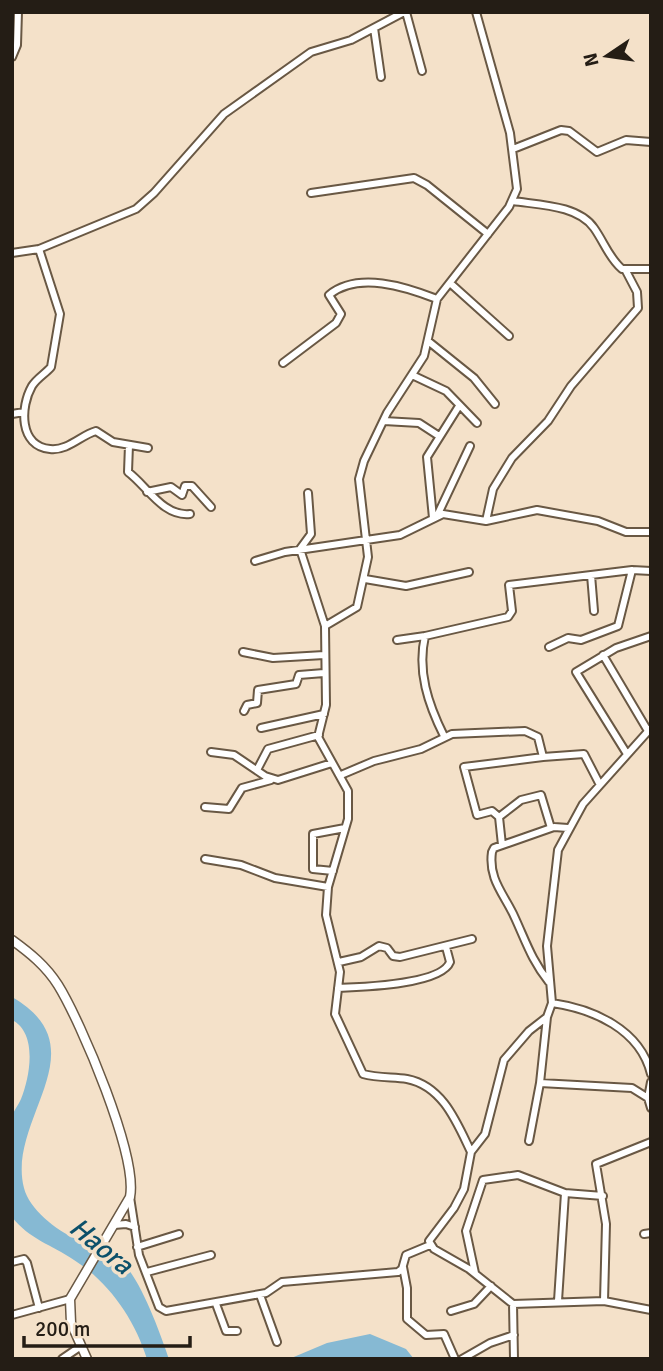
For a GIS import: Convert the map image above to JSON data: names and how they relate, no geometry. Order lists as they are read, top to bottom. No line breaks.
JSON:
{"water":["Haora"],"scale_bar":"200 m","north":"left"}
